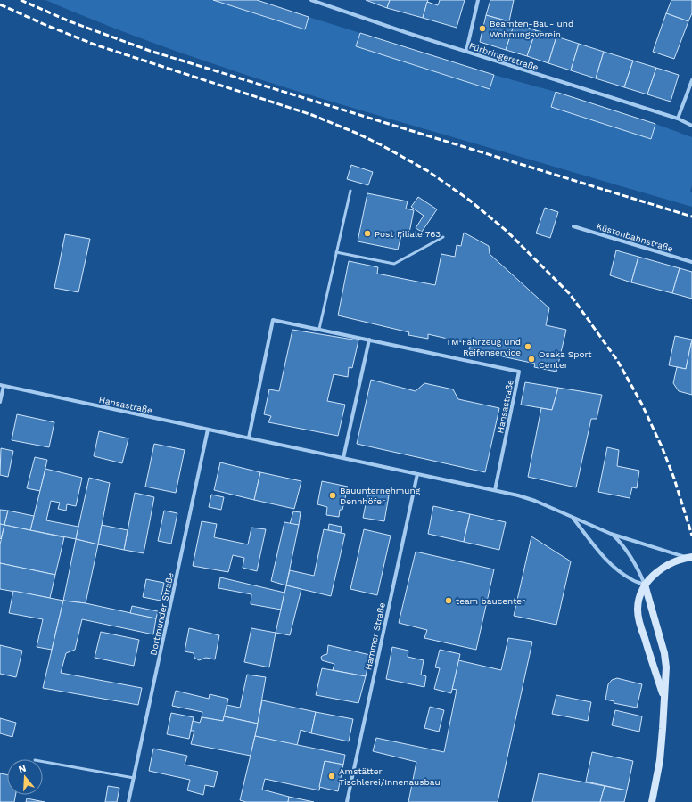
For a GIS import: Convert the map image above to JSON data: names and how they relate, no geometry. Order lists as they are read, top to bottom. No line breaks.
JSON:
{"streets":{"street":["Fürbringerstraße","Küstenbahnstraße","Hansastraße","Dortmunder Straße","Hammer Straße"]},"crossings":[["Hansastraße","Dortmunder Straße"],["Hansastraße","Hammer Straße"]],"places":["Beamten-Bau- und Wohnungsverein","Post Filiale 763","TM Fahrzeug und Reifenservice","Osaka Sport Center","Bauunternehmung Dennhöfer","team baucenter","Amstätter Tischlerei/Innenausbau"],"north":"top"}
